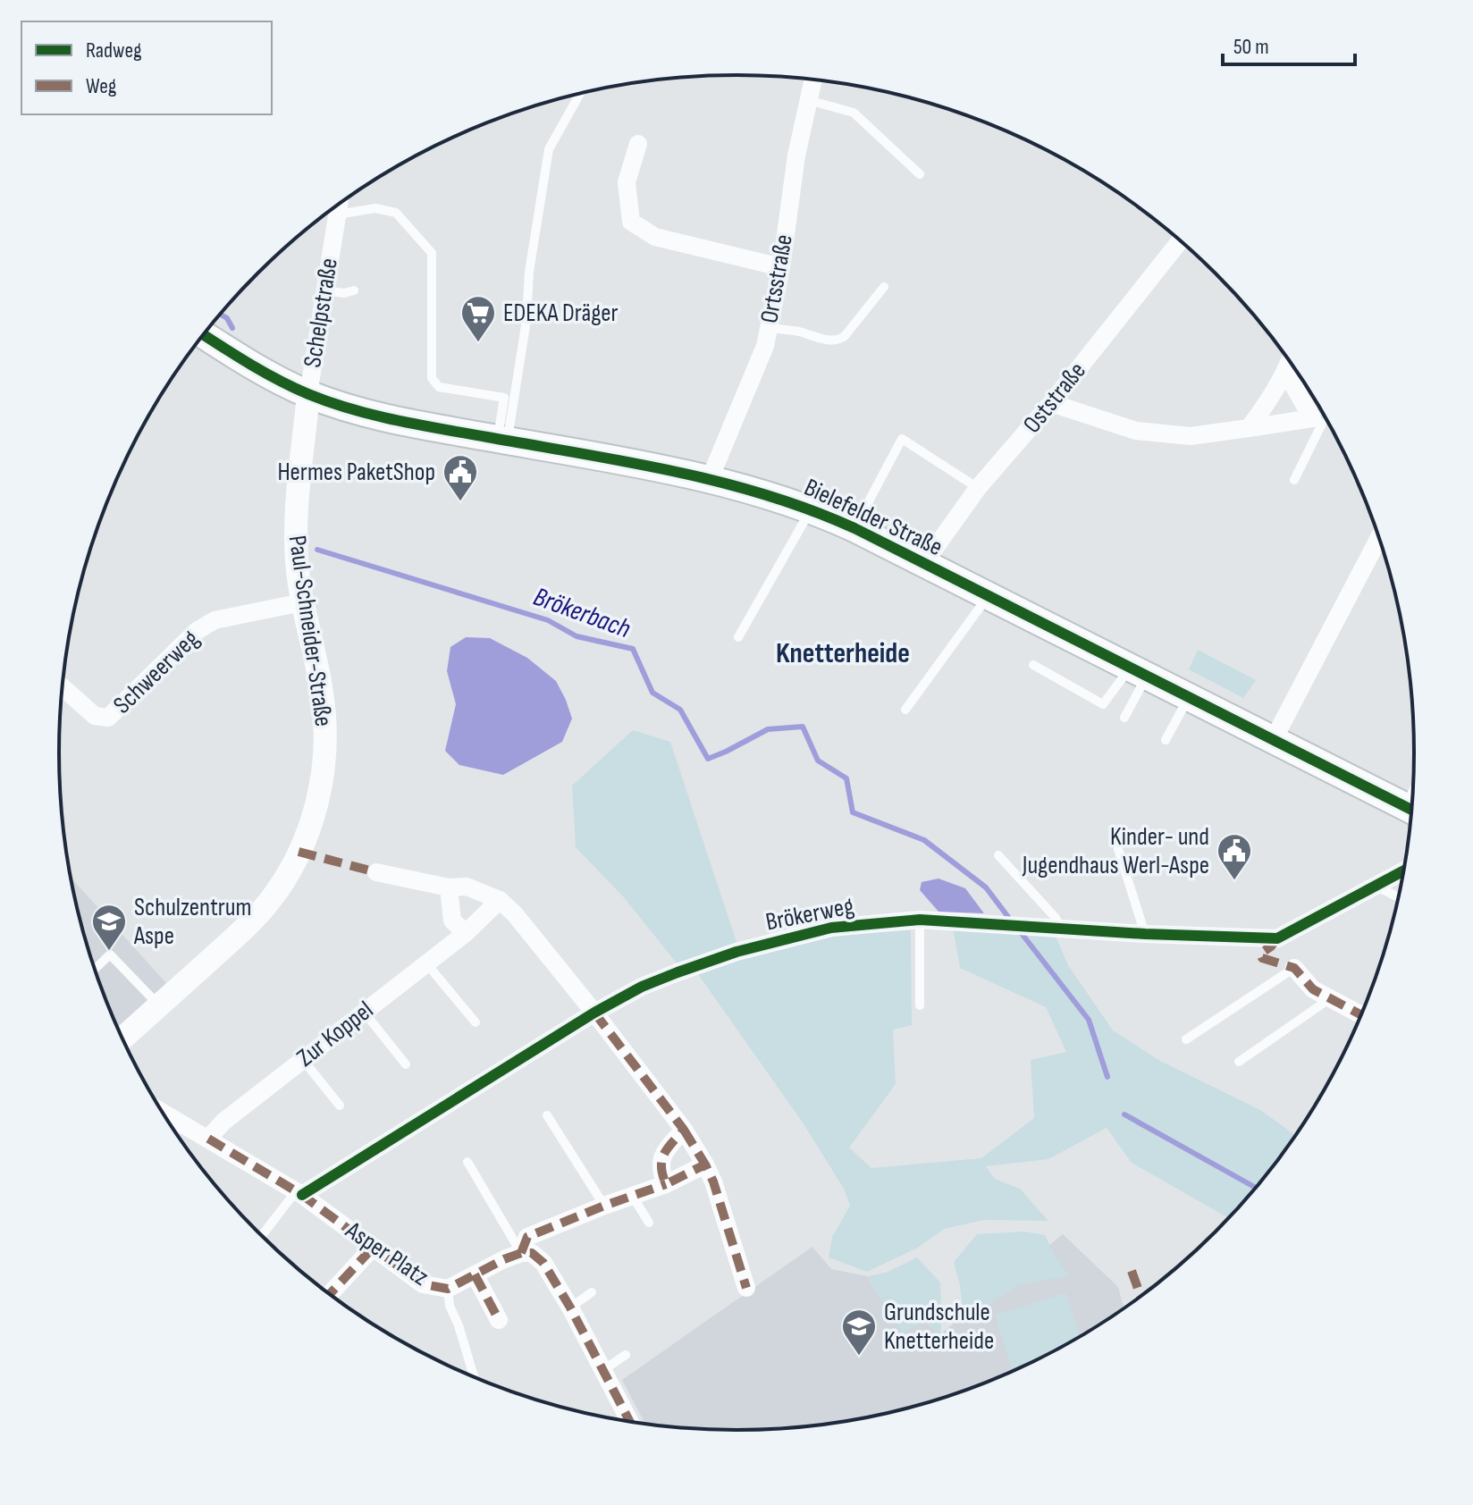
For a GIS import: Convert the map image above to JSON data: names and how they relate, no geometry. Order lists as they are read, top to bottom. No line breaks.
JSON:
{"streets":{"main road":["Bielefelder Straße"],"street":["Ortsstraße","Schelpstraße","Oststraße","Paul-Schneider-Straße","Schweerweg","Brökerweg","Zur Koppel","Asper Platz"]},"crossings":[["Ortsstraße","Bielefelder Straße"],["Schelpstraße","Bielefelder Straße"],["Schelpstraße","Paul-Schneider-Straße"],["Oststraße","Bielefelder Straße"],["Bielefelder Straße","Paul-Schneider-Straße"],["Paul-Schneider-Straße","Schweerweg"],["Brökerweg","Asper Platz"],["Zur Koppel","Asper Platz"]],"districts":["Knetterheide"],"water":["Brökerbach"],"places":{"supermarket":["EDEKA Dräger"],"public building":["Hermes PaketShop","Kinder- und Jugendhaus Werl-Aspe"],"school or university":["Schulzentrum Aspe","Grundschule Knetterheide"]},"legend":["Radweg","Weg"],"scale_bar":"50 m"}
